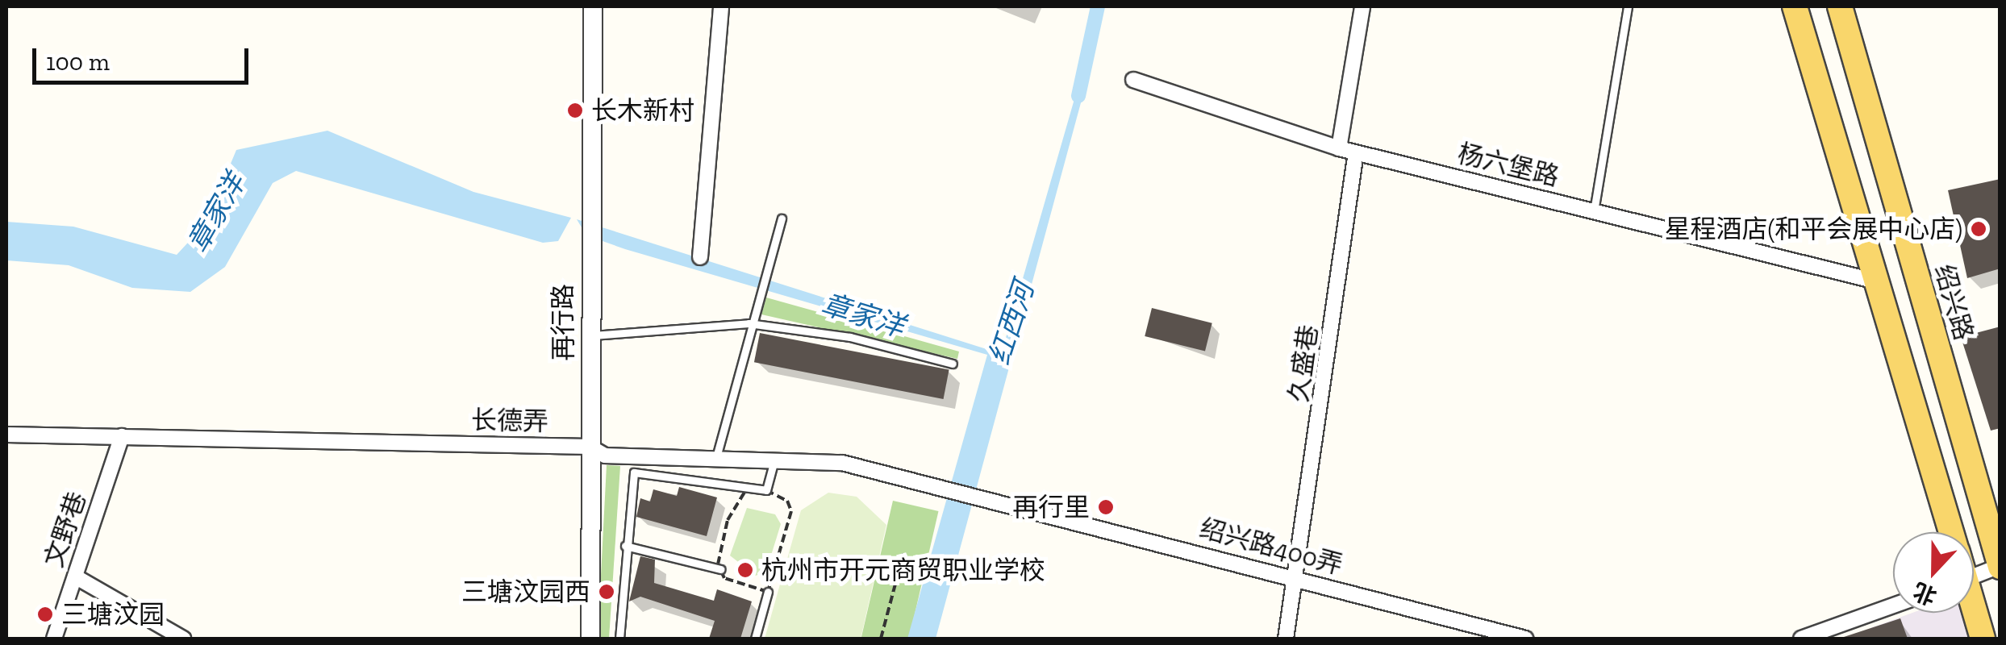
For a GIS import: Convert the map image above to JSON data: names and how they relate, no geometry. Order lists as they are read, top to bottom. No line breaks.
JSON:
{"streets":{"main road":["绍兴路"],"street":["杨六堡路","再行路","久盛巷","长德弄","文野巷","绍兴路400弄"]},"crossings":[["杨六堡路","久盛巷"],["再行路","长德弄"],["久盛巷","绍兴路400弄"],["长德弄","文野巷"],["长德弄","绍兴路400弄"]],"water":["章家洋","红西河"],"places":["长木新村","星程酒店(和平会展中心店)","再行里","杭州市开元商贸职业学校","三塘汶园西","三塘汶园"],"scale_bar":"100 m","north":"bottom"}
